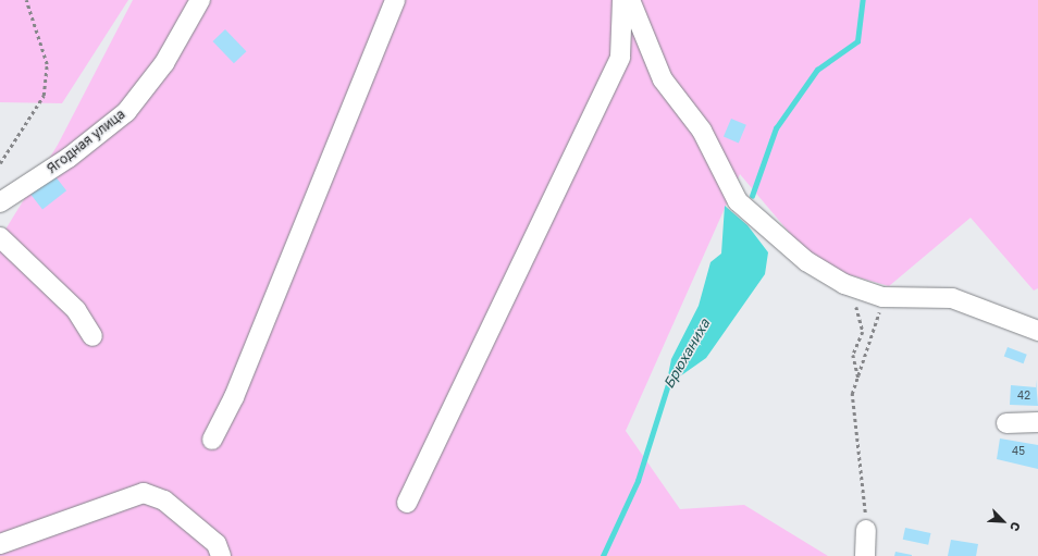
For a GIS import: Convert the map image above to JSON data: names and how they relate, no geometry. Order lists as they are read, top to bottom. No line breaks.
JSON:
{"streets":{"street":["Ягодная улица"]},"water":["Брюханиха"],"house_numbers":["42","45"],"north":"bottom right"}
